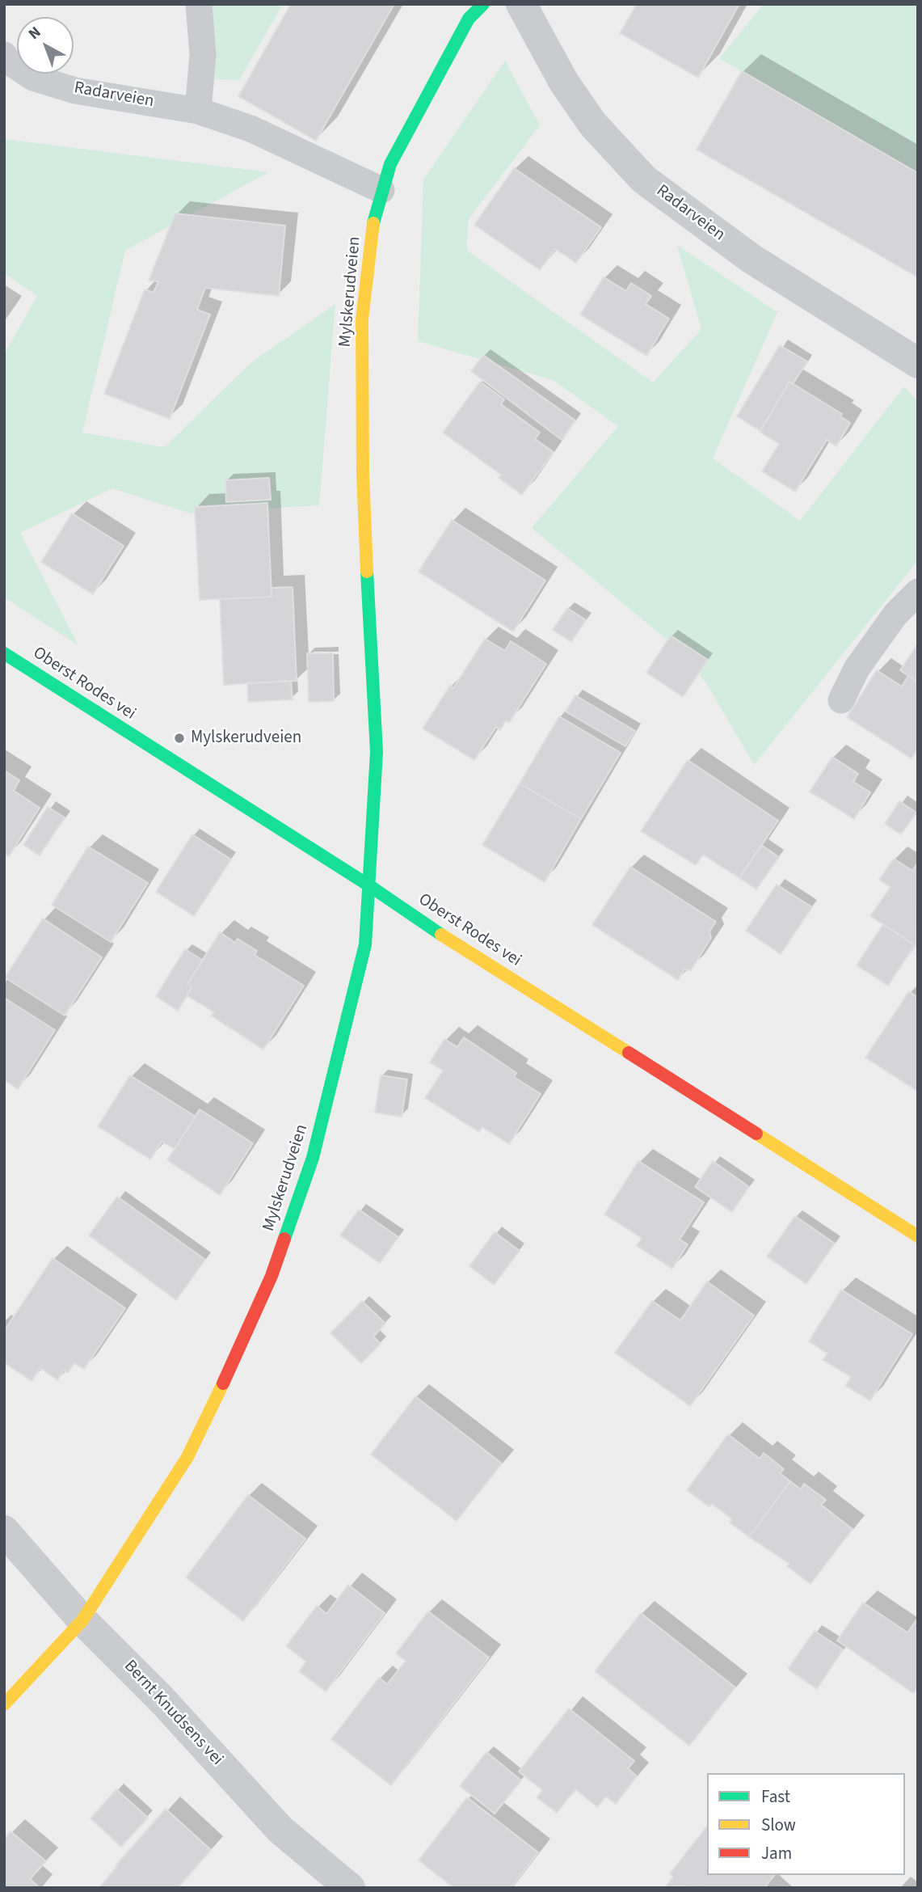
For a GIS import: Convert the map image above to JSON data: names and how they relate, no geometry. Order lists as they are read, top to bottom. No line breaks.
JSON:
{"streets":{"street":["Radarveien","Mylskerudveien","Oberst Rodes vei","Bernt Knudsens vei"]},"crossings":[["Radarveien","Mylskerudveien"],["Mylskerudveien","Oberst Rodes vei"],["Mylskerudveien","Bernt Knudsens vei"]],"places":["Mylskerudveien"],"legend":["Fast","Slow","Jam"],"north":"top left"}
